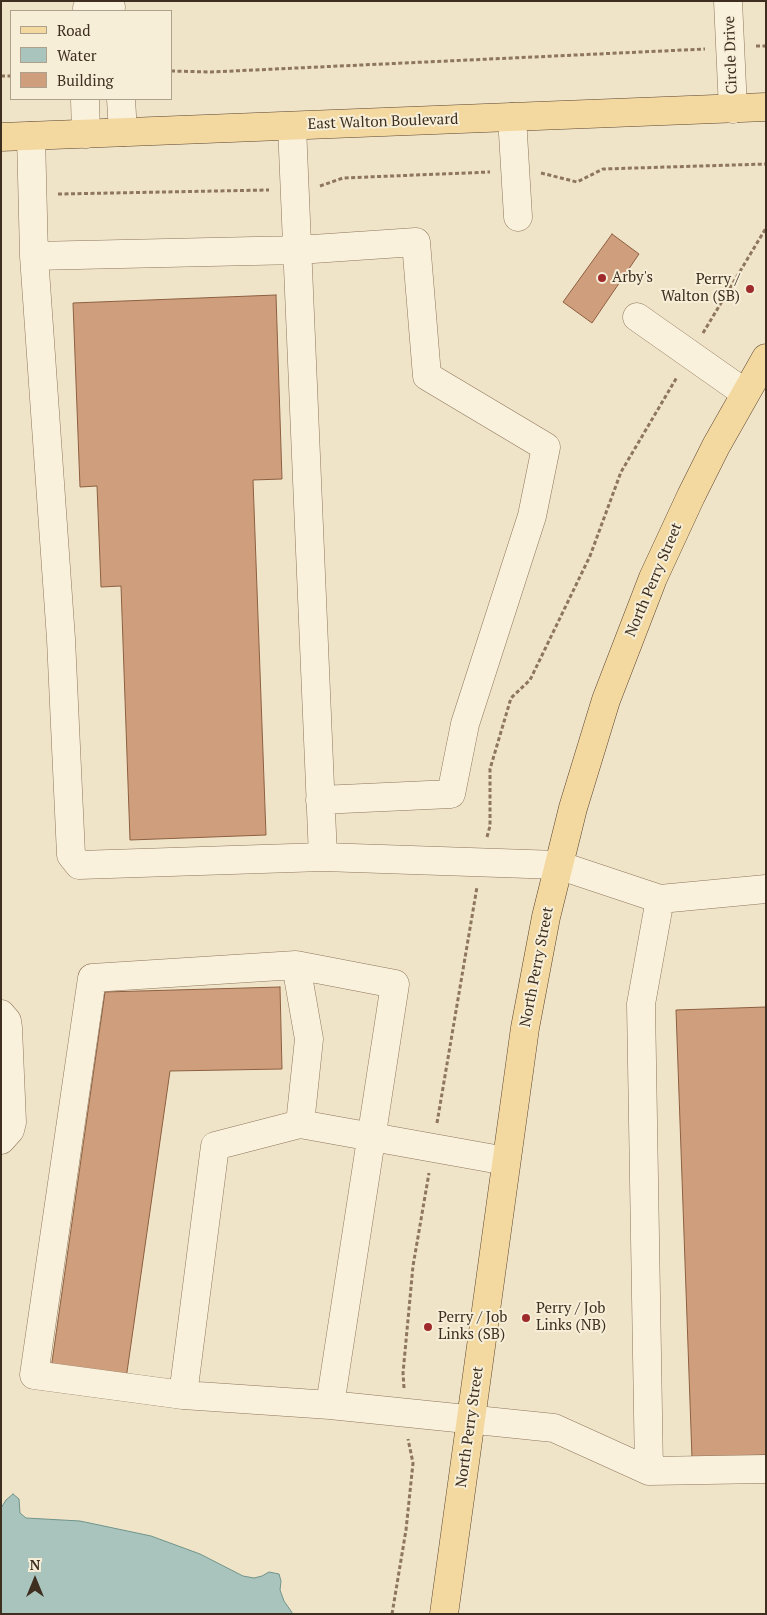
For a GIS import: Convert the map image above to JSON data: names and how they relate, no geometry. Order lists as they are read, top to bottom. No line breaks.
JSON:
{"streets":{"main road":["East Walton Boulevard","North Perry Street"],"street":["Circle Drive"]},"crossings":[["Circle Drive","East Walton Boulevard"]],"places":["Arby's","Perry / Walton (SB)","Perry / Job Links (NB)","Perry / Job Links (SB)"],"legend":["Road","Water","Building"],"north":"top"}
